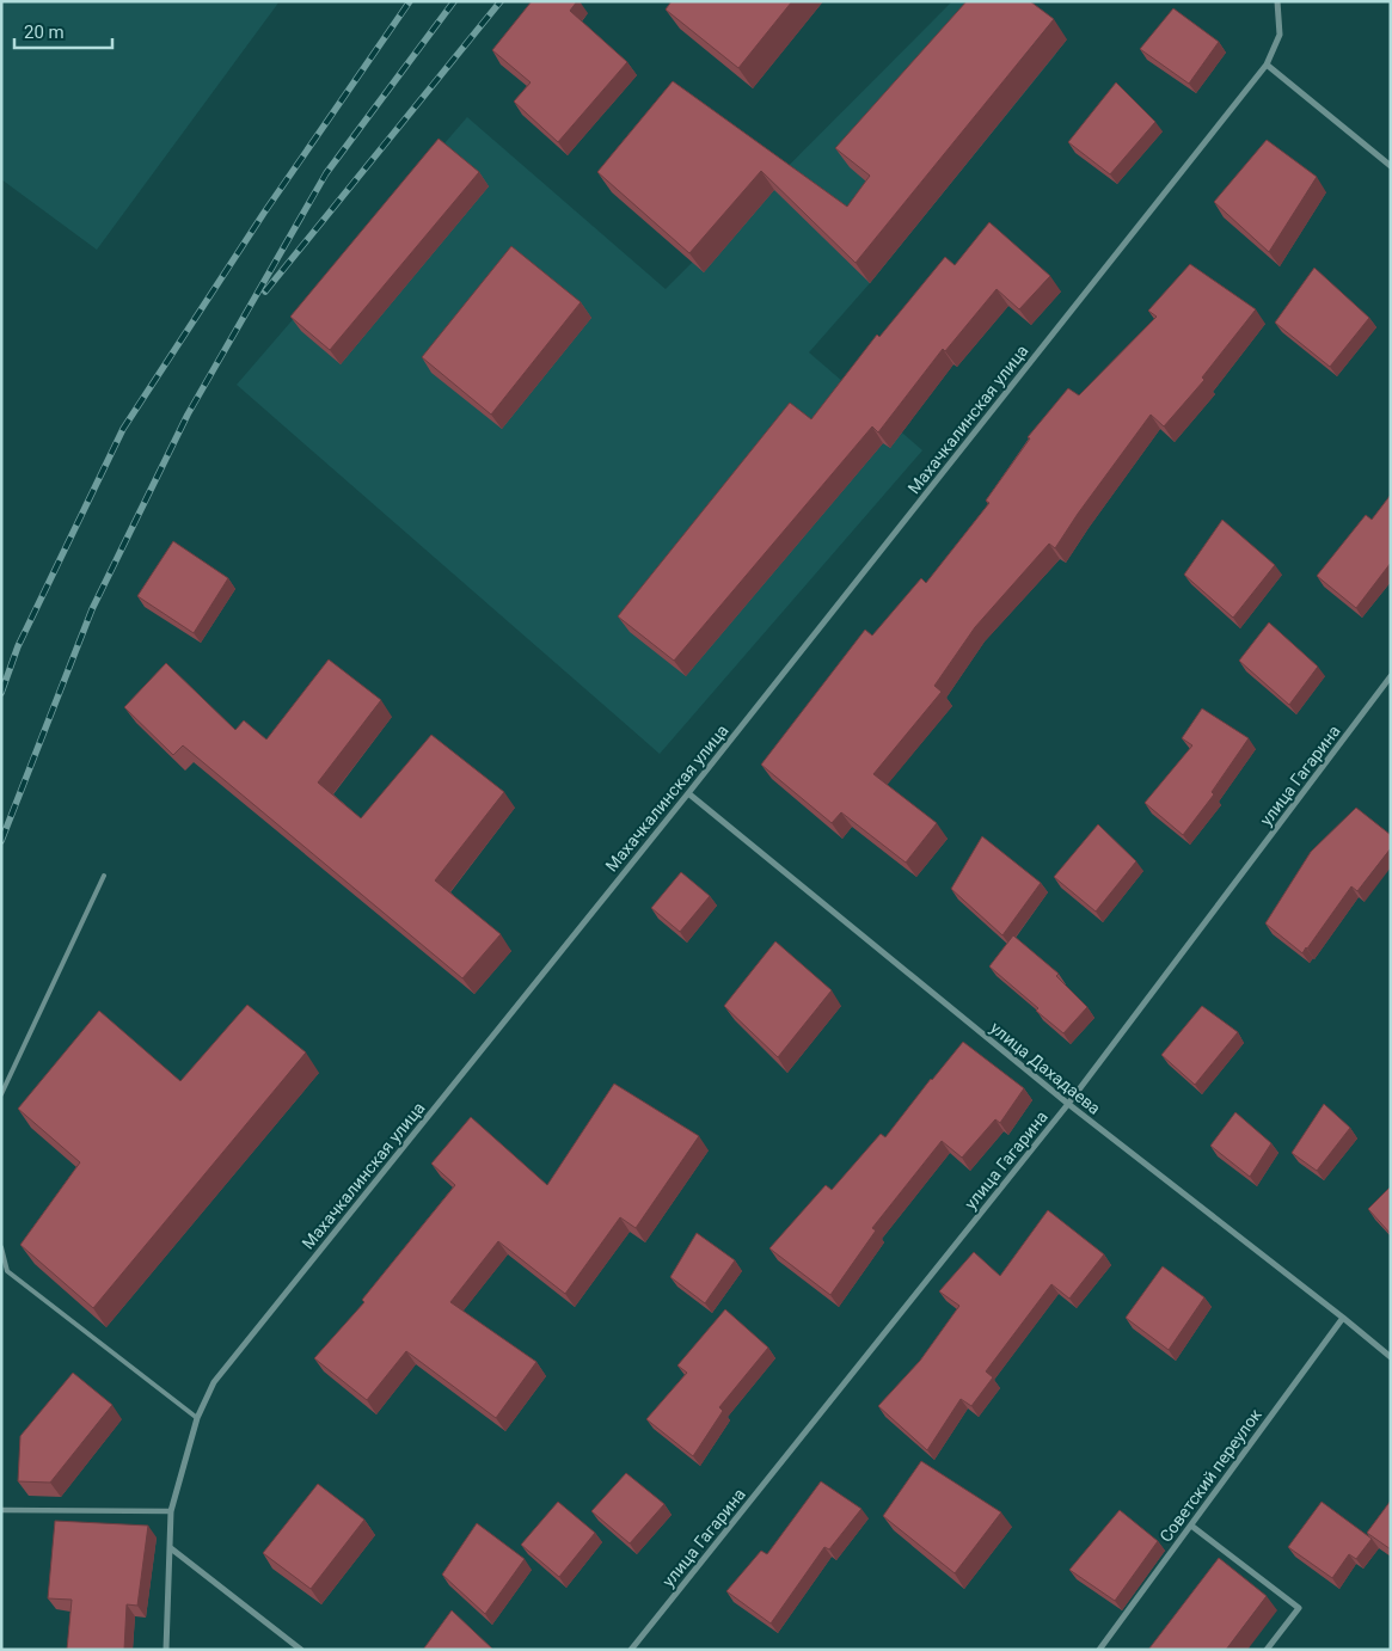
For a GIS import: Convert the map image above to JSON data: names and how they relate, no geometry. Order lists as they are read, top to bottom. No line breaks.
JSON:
{"streets":{"street":["Махачкалинская улица","улица Гагарина","улица Дахадаева","Советский переулок"]},"crossings":[["Махачкалинская улица","улица Дахадаева"],["улица Гагарина","улица Дахадаева"],["улица Дахадаева","Советский переулок"]],"scale_bar":"20 m"}
